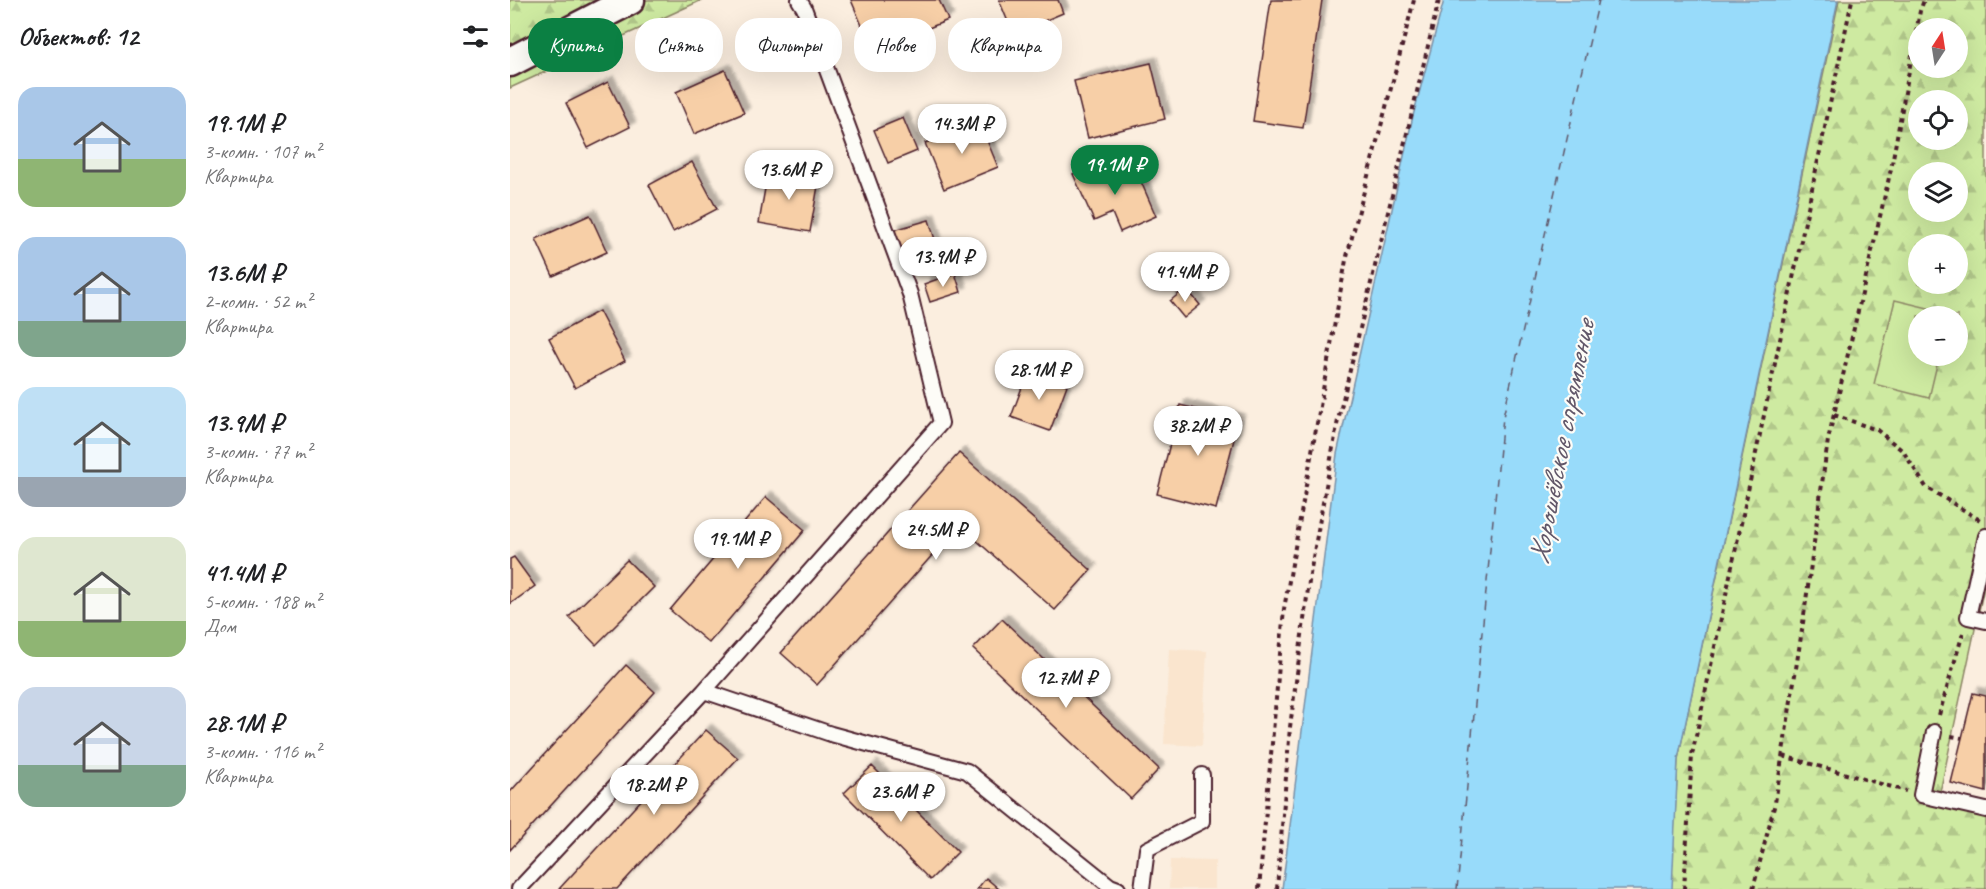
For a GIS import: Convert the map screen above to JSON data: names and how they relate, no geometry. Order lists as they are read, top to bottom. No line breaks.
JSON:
{"water":["Хорошёвское спрямление"],"north":"top","page":{"heading":"Объектов: 12","map_buttons":["+","−"],"chip":["Купить","Снять","Фильтры","Новое","Квартира"],"list":[{"name":"19.1M ₽","note":"3-комн. · 107 m² · Квартира"},{"name":"13.6M ₽","note":"2-комн. · 52 m² · Квартира"},{"name":"13.9M ₽","note":"3-комн. · 77 m² · Квартира"},{"name":"41.4M ₽","note":"5-комн. · 188 m² · Дом"},{"name":"28.1M ₽","note":"3-комн. · 116 m² · Квартира"}],"price":["14.3M ₽","19.1M ₽","13.6M ₽","13.9M ₽","41.4M ₽","28.1M ₽","38.2M ₽","24.5M ₽","19.1M ₽","12.7M ₽","18.2M ₽","23.6M ₽"]}}
